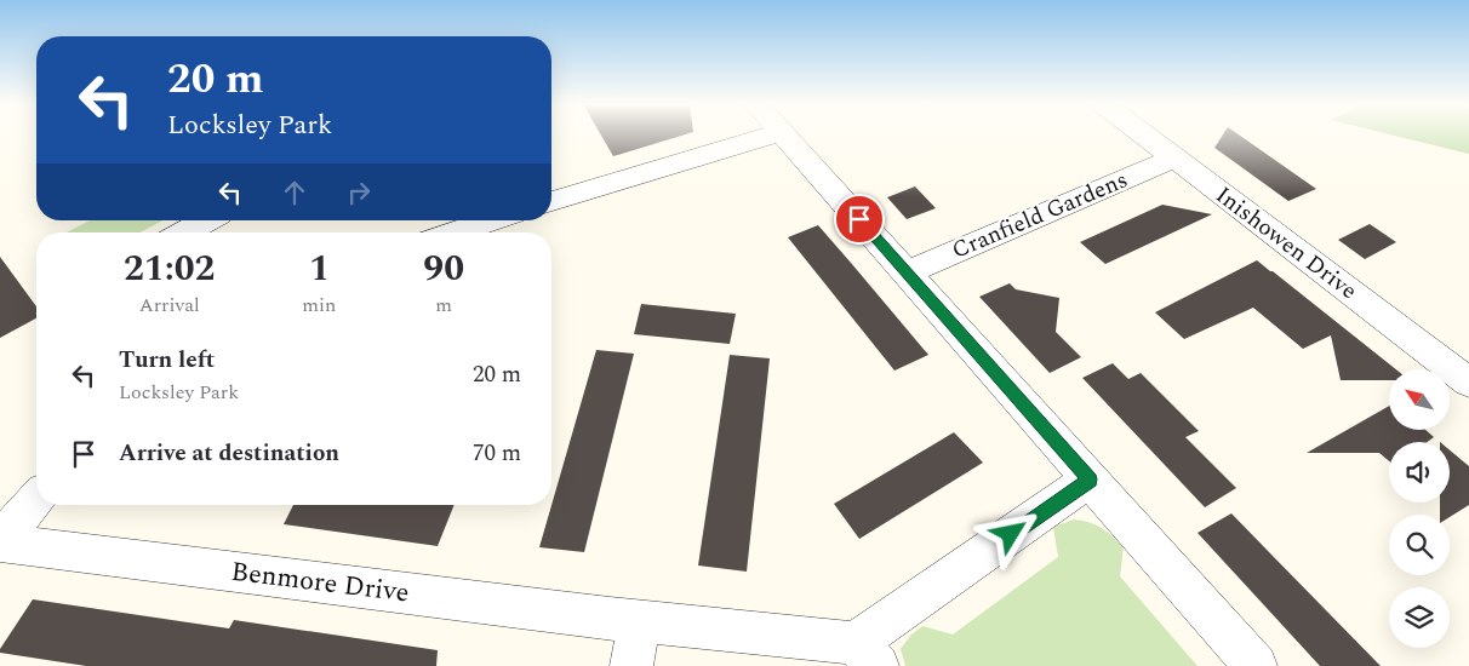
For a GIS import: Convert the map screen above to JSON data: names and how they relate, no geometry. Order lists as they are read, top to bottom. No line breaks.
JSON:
{"streets":{"street":["Cranfield Gardens","Inishowen Drive","Benmore Drive"]},"crossings":[["Cranfield Gardens","Inishowen Drive"]],"north":"top left","page":{"turn":["20 m","Locksley Park"],"eta":["21:02","Arrival","1","min","90","m"],"list":[{"name":"Turn left","note":"Locksley Park","value":"20 m"},{"name":"Arrive at destination","value":"70 m"}]}}
